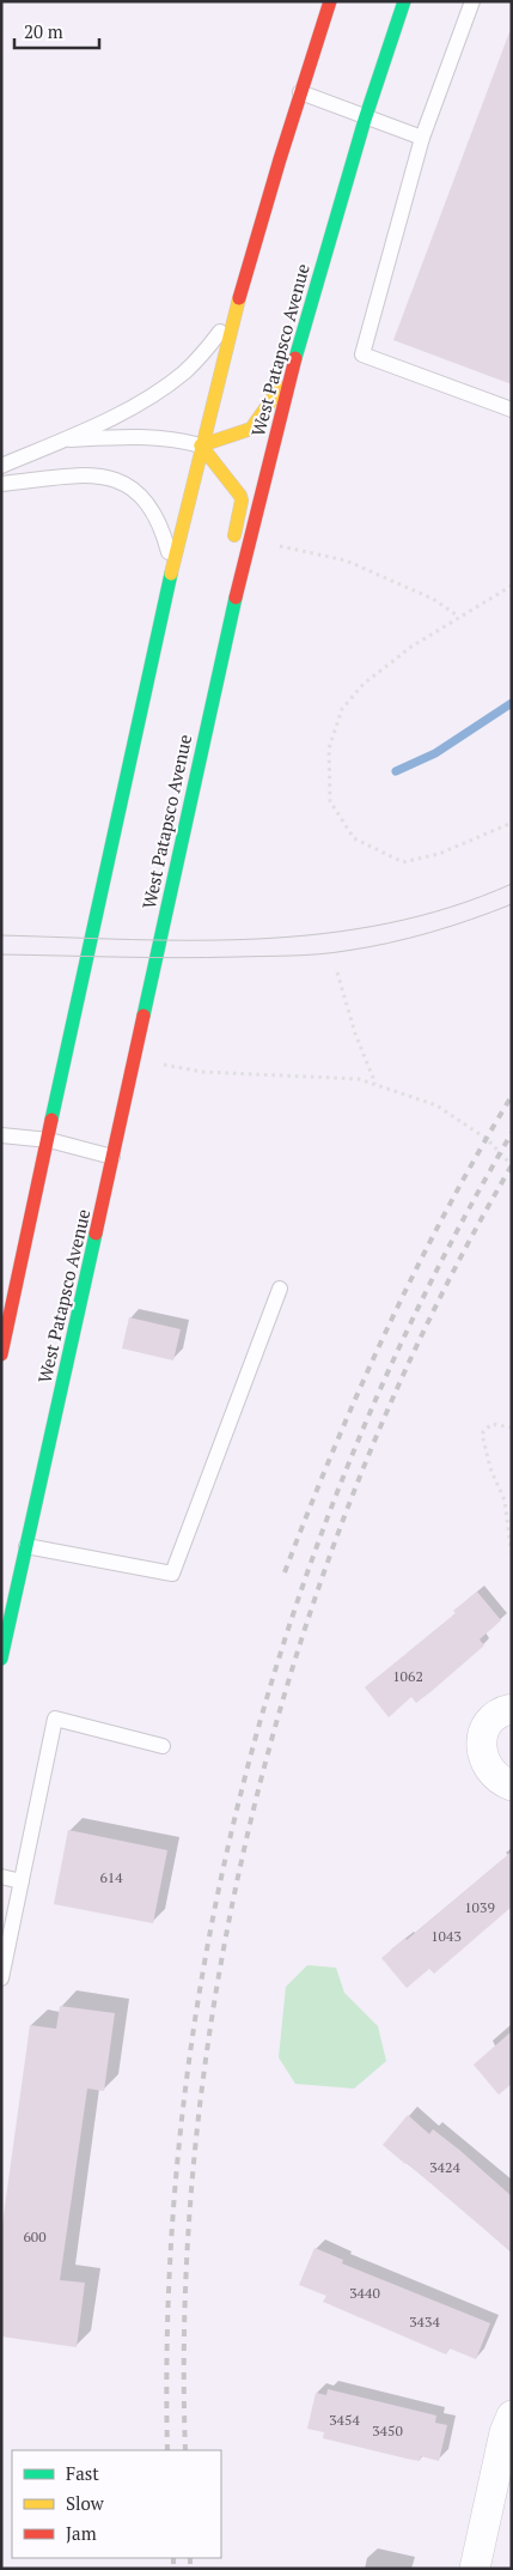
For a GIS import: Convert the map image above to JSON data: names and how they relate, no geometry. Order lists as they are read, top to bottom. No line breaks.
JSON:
{"streets":{"main road":["West Patapsco Avenue"]},"house_numbers":["1062","614","1039","1043","3424","600","3440","3434","3454","3450"],"legend":["Fast","Slow","Jam"],"scale_bar":"20 m"}
